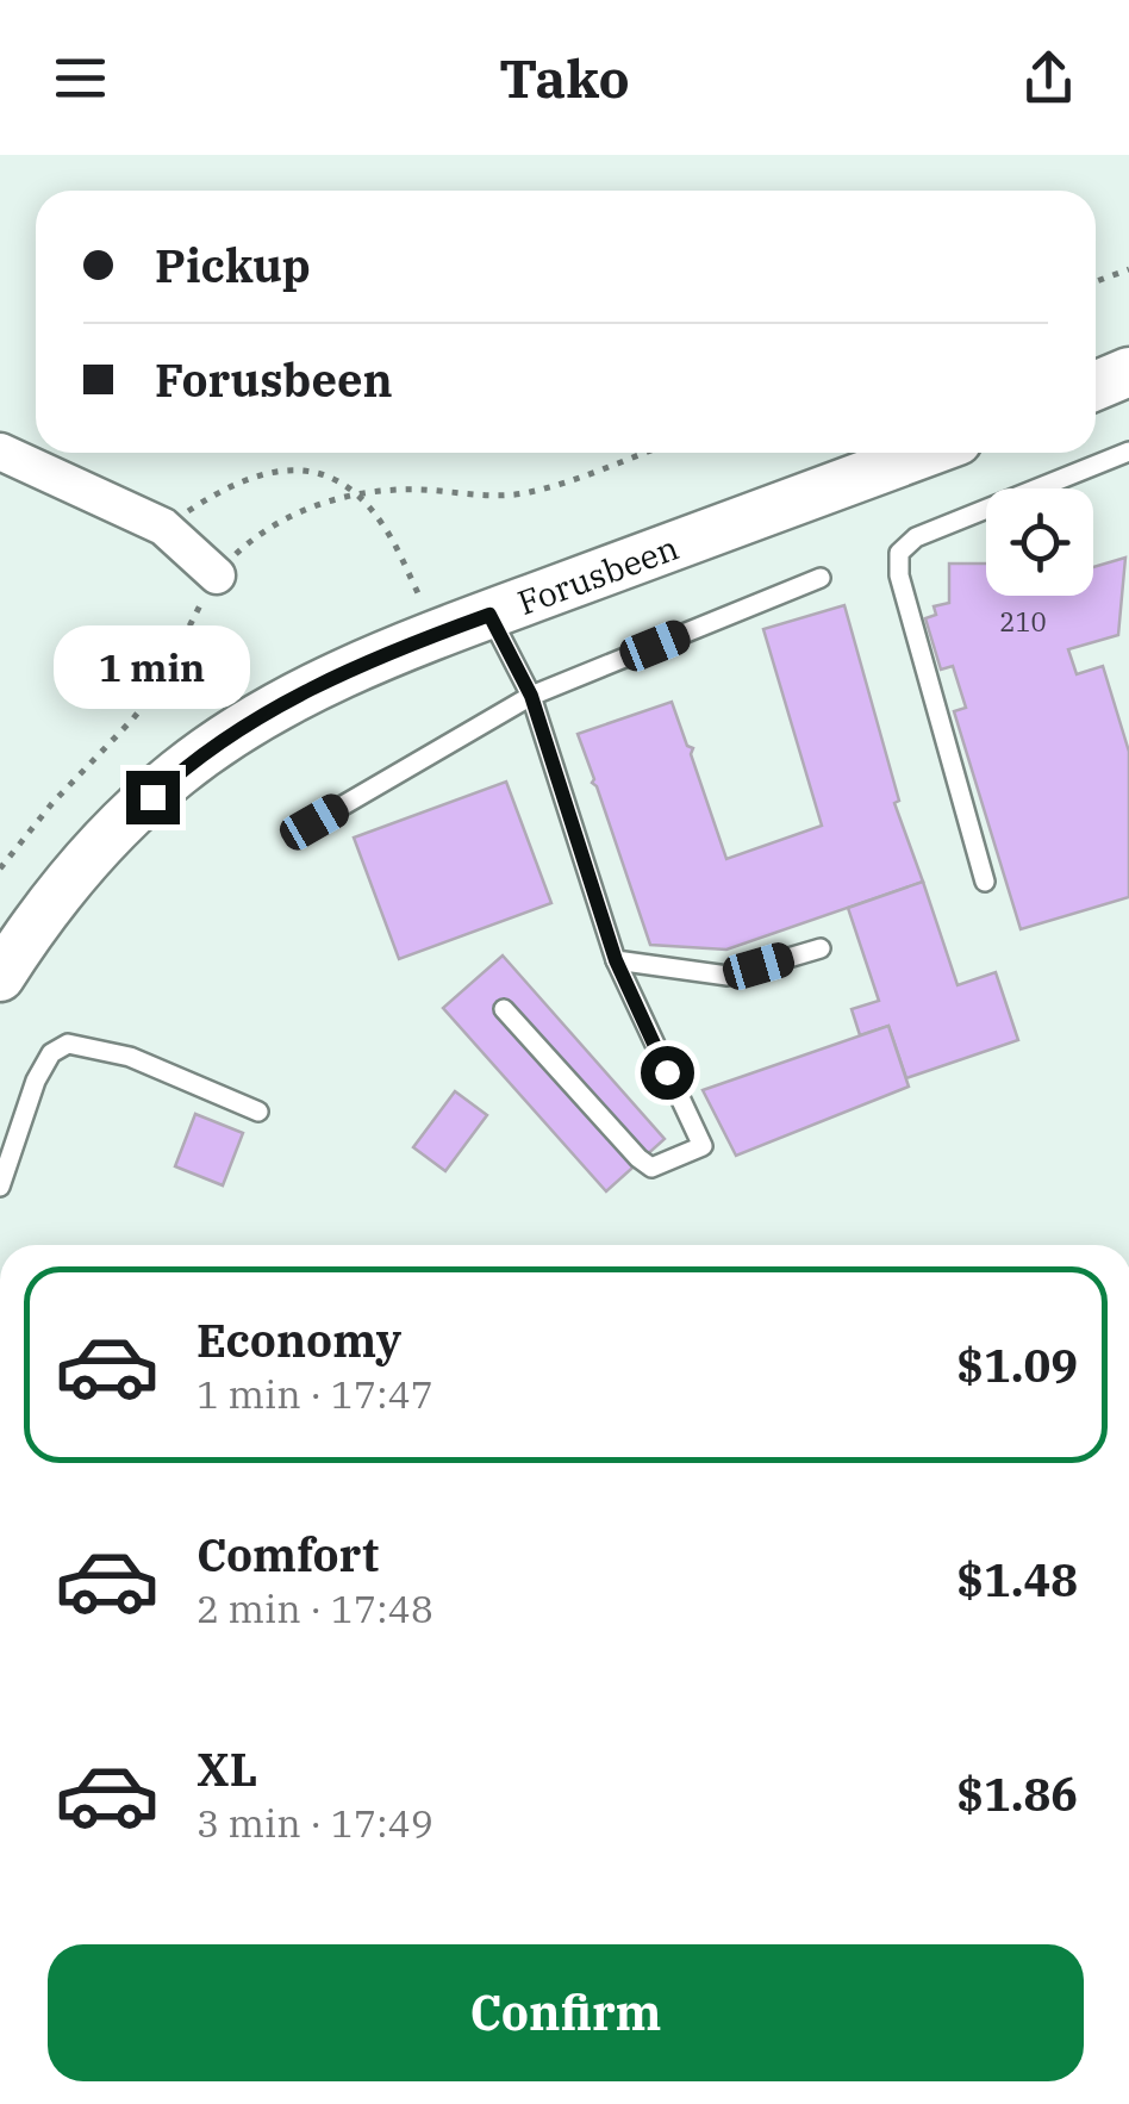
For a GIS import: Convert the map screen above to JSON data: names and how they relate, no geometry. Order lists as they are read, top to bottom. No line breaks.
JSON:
{"streets":{"main road":["Forusbeen"]},"house_numbers":["210"],"page":{"header":"Tako","banner":["Pickup","Forusbeen"],"bubble":"1 min","list":[{"name":"Economy","note":"1 min · 17:47","value":"$1.09"},{"name":"Comfort","note":"2 min · 17:48","value":"$1.48"},{"name":"XL","note":"3 min · 17:49","value":"$1.86"}],"buttons":"Confirm"}}
